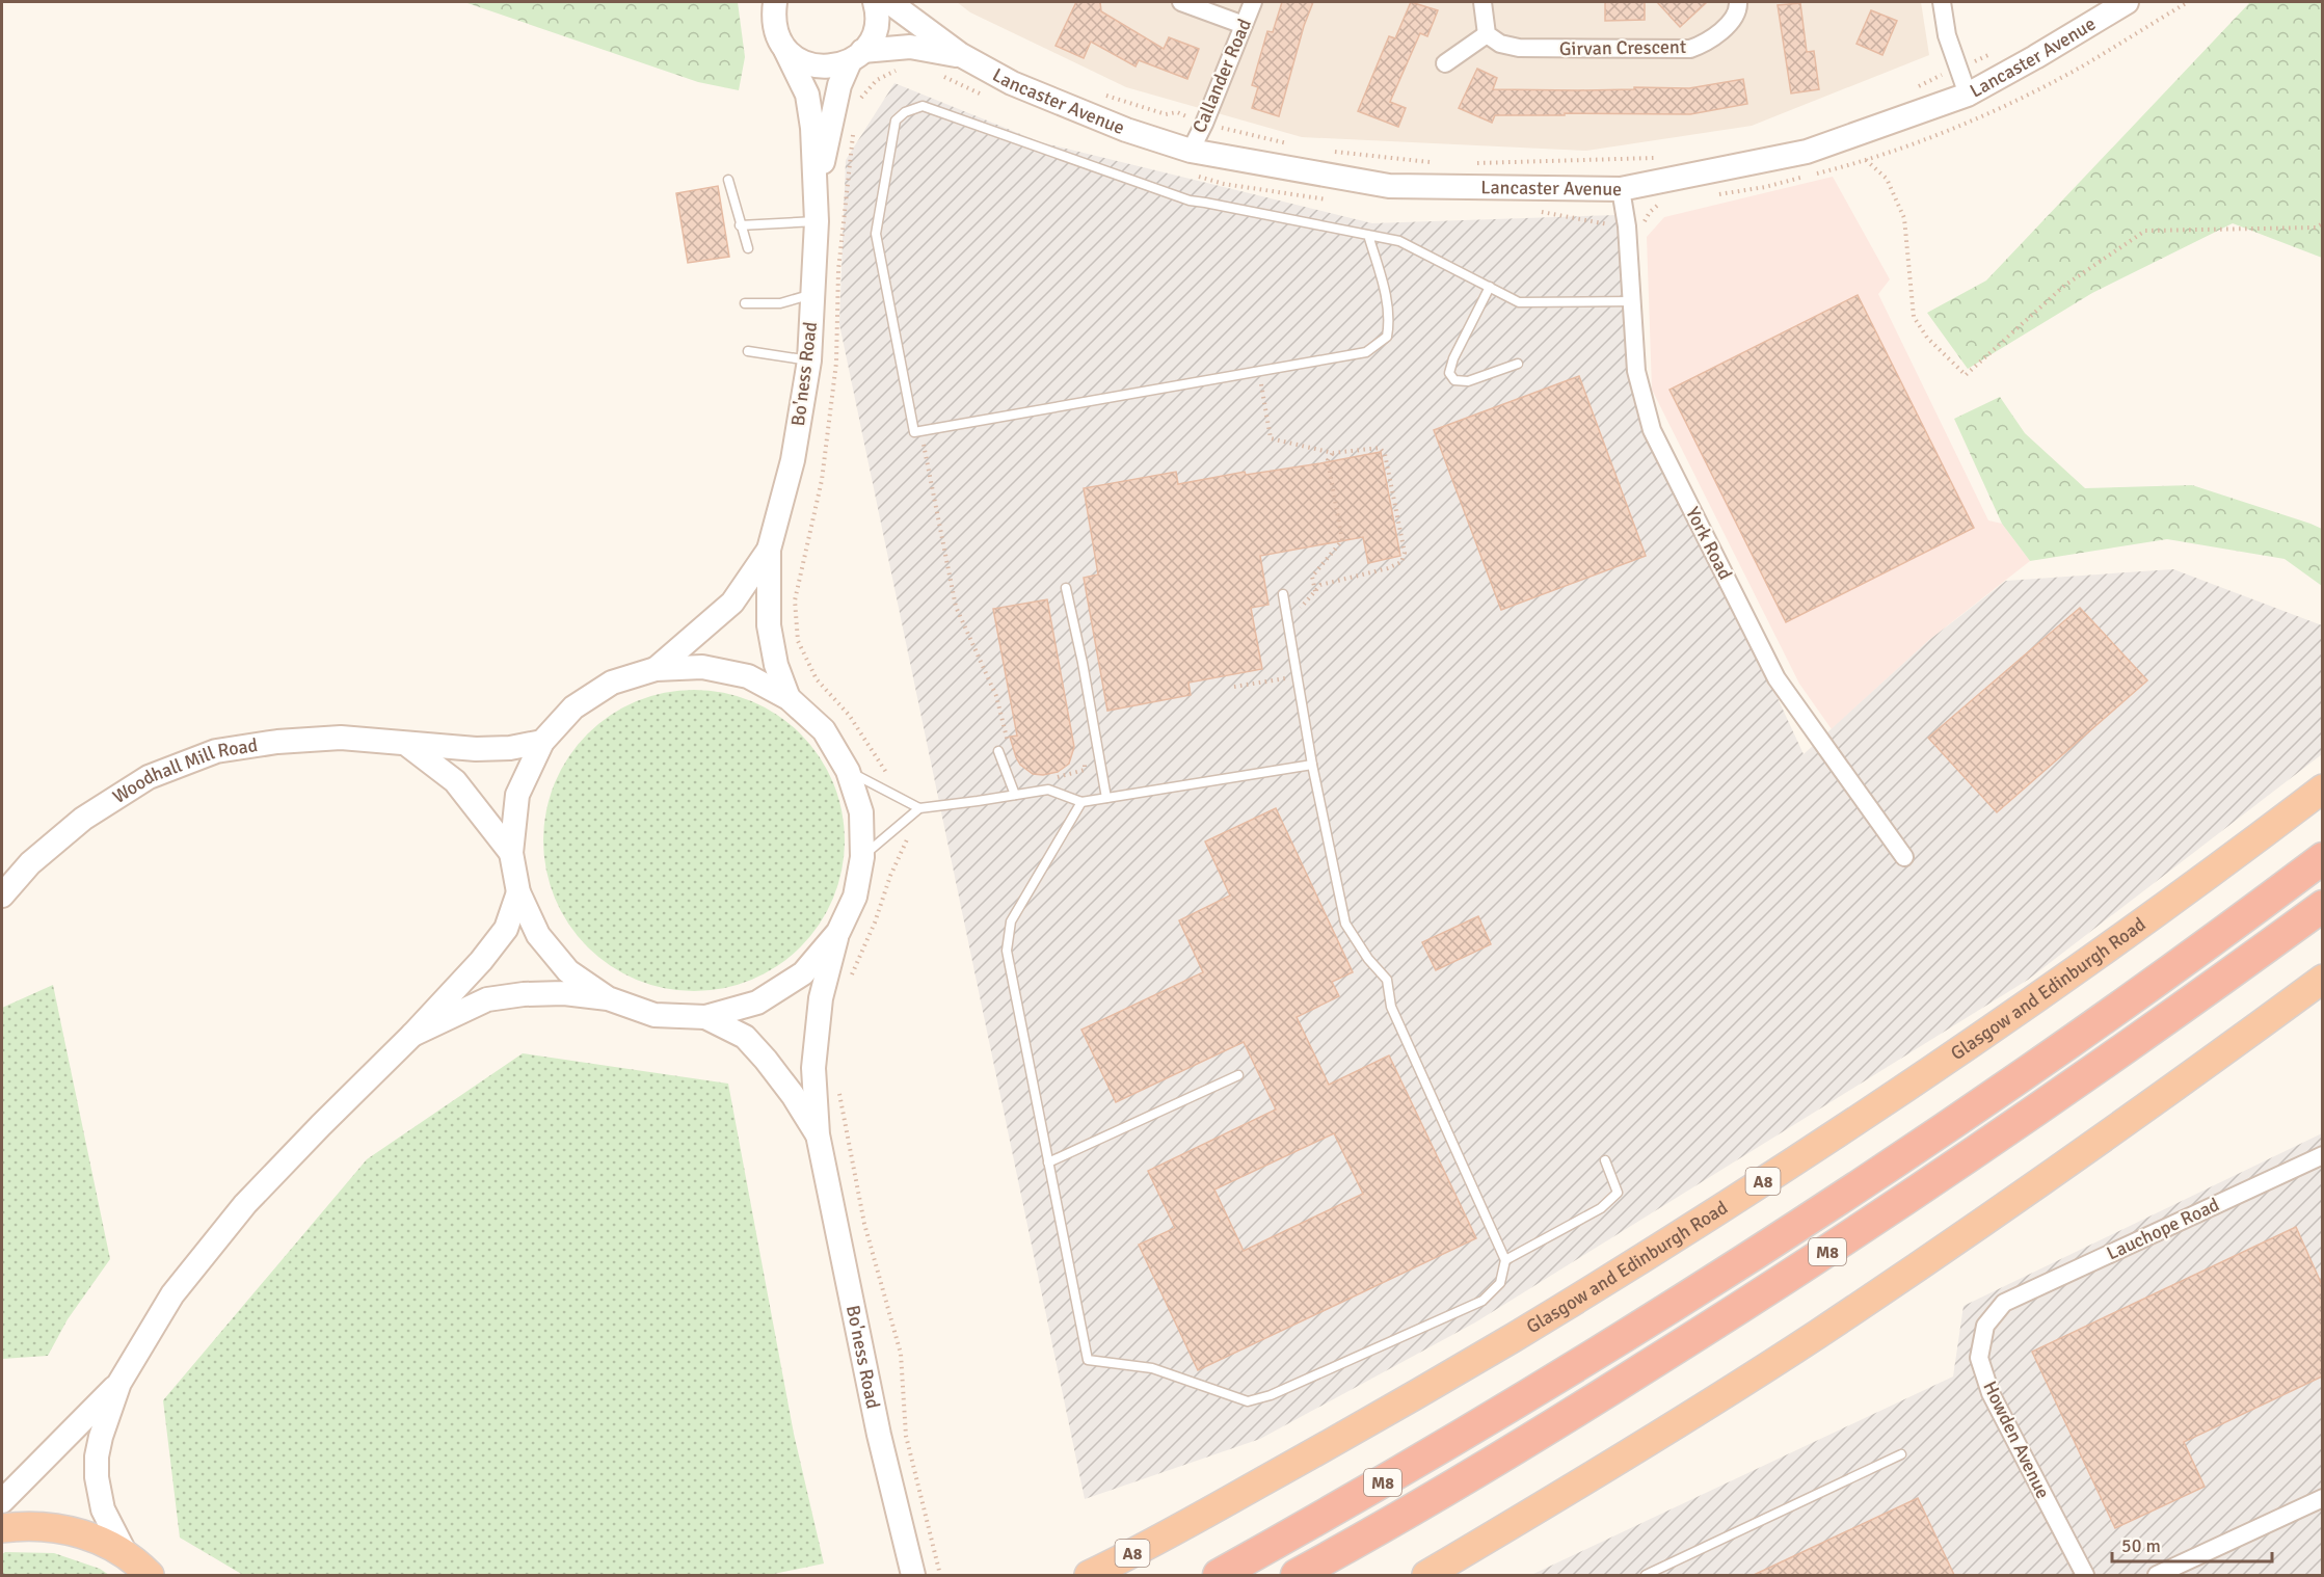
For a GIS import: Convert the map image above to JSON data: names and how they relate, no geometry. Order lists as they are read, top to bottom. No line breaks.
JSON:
{"streets":{"highway":["Glasgow and Edinburgh Road","A8","M8"],"main road":["Lancaster Avenue","Bo'ness Road","Woodhall Mill Road"],"street":["Girvan Crescent","Callander Road","York Road","Lauchope Road","Howden Avenue"]},"crossings":[["Lancaster Avenue","Callander Road"],["Lancaster Avenue","Bo'ness Road"],["Lancaster Avenue","York Road"],["Lauchope Road","Howden Avenue"]],"scale_bar":"50 m"}
